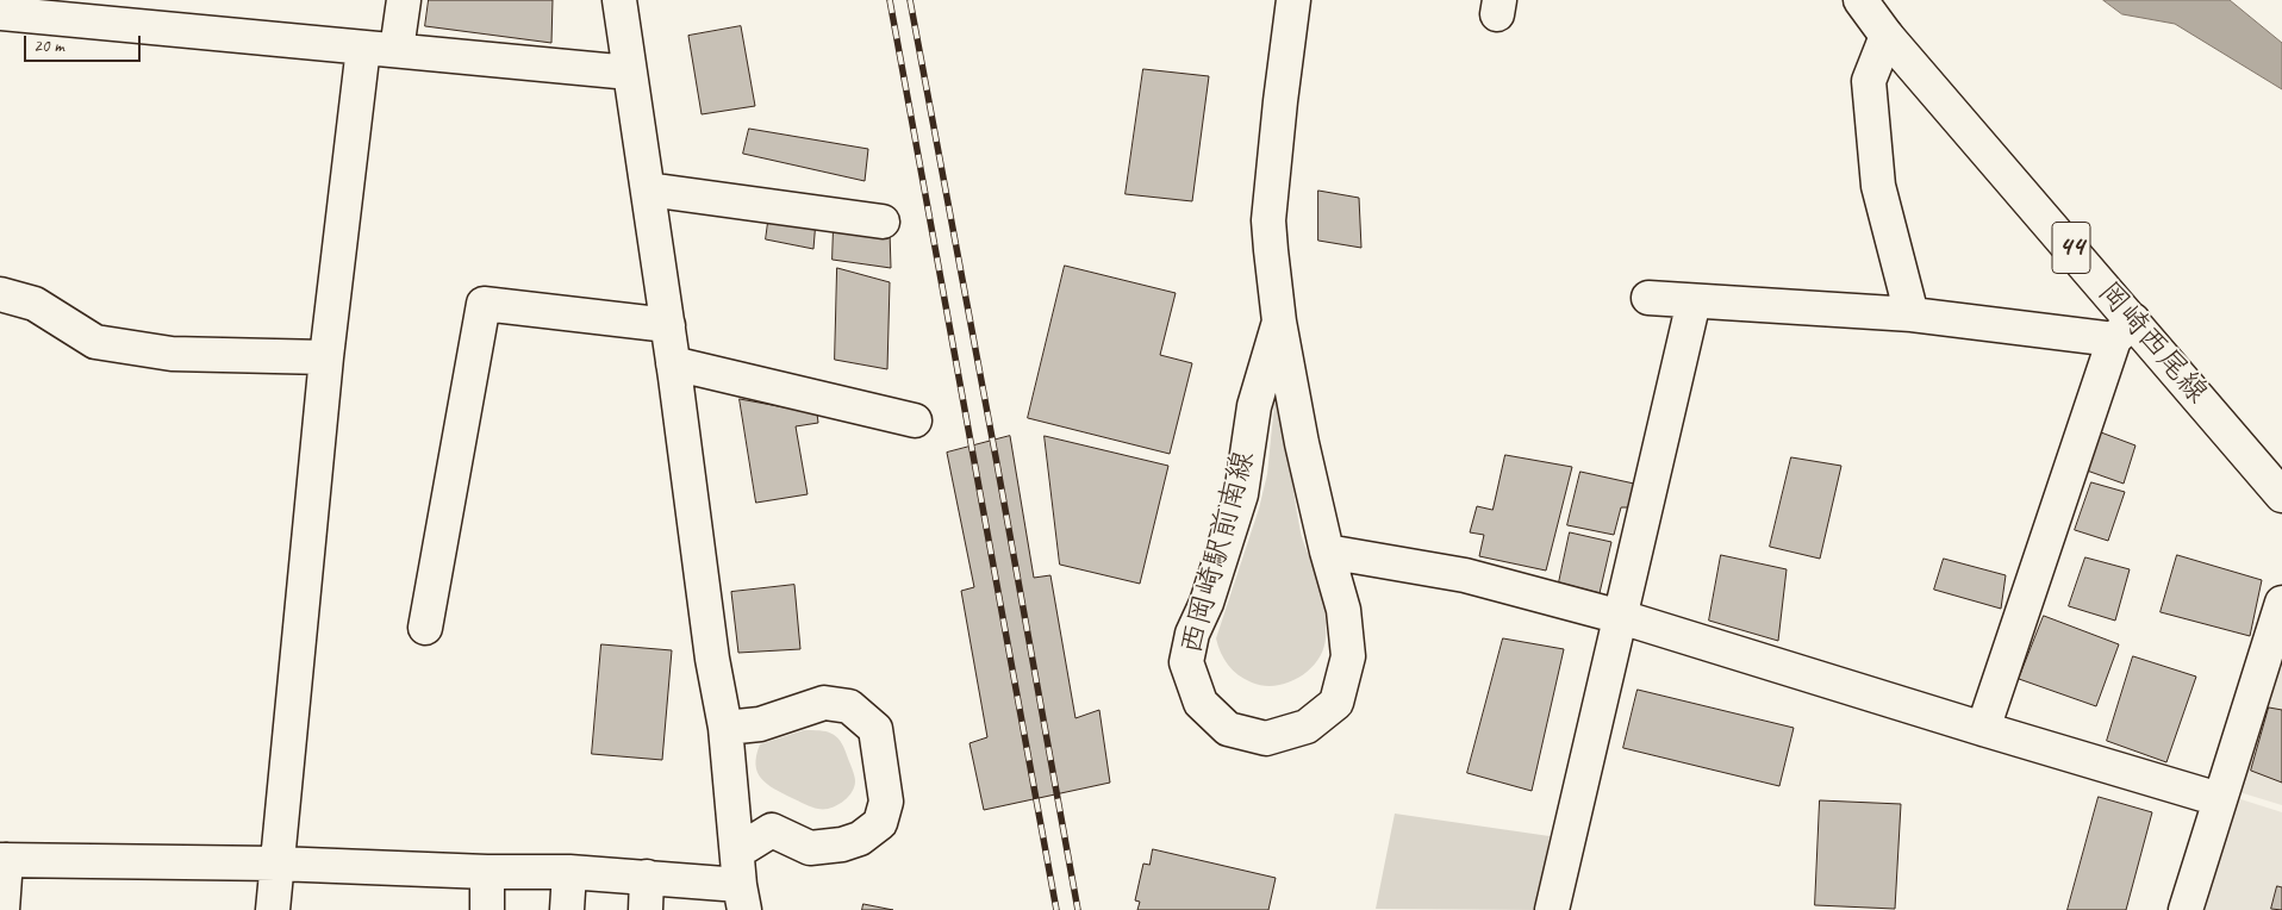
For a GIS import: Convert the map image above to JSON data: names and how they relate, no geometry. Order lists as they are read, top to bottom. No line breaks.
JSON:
{"streets":{"street":["44","岡崎西尾線","西岡崎駅前南線"]},"scale_bar":"20 m"}
